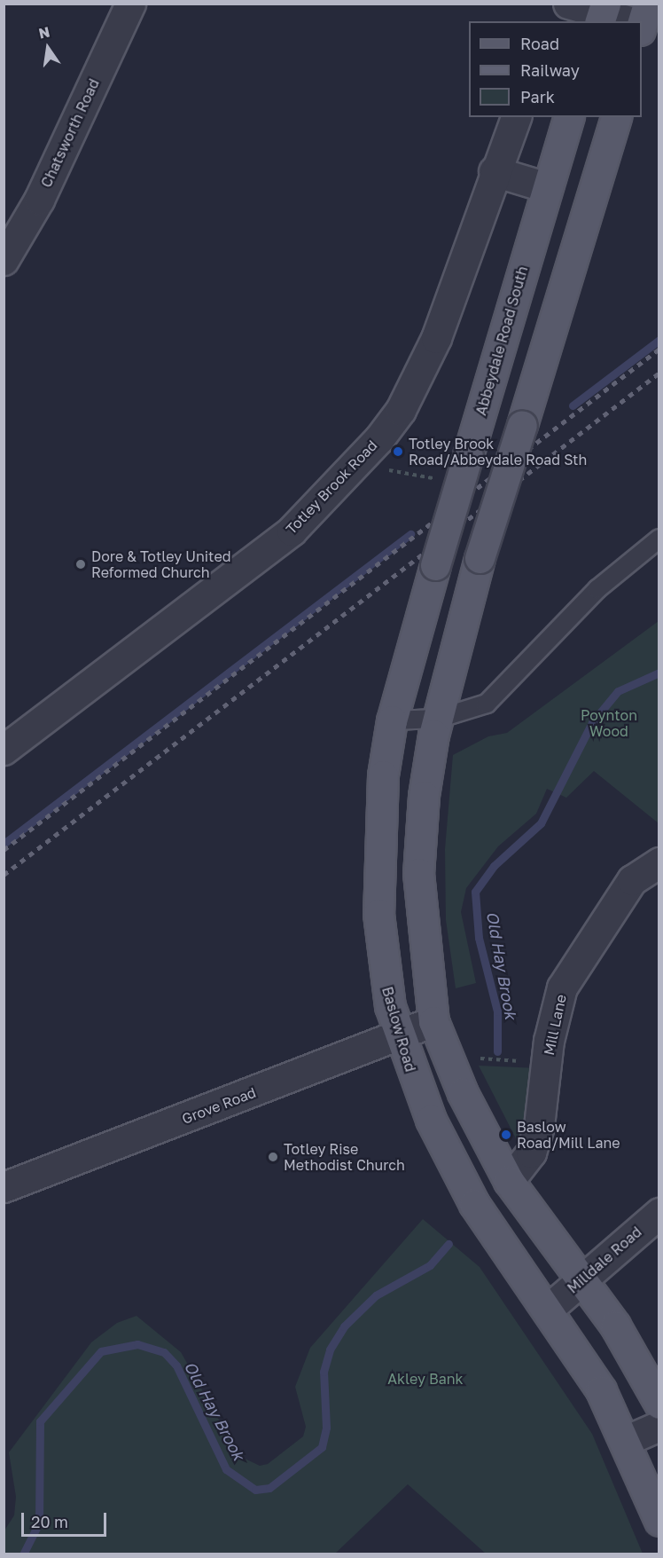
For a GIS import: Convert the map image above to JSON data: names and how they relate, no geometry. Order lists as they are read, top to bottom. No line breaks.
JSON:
{"streets":{"main road":["Abbeydale Road South","Baslow Road"],"street":["Chatsworth Road","Totley Brook Road","Mill Lane","Grove Road","Milldale Road"]},"crossings":[["Abbeydale Road South","Baslow Road"],["Baslow Road","Grove Road"],["Baslow Road","Milldale Road"]],"water":["Old Hay Brook"],"parks":["Poynton Wood","Akley Bank"],"places":["Totley Brook Road/Abbeydale Road Sth","Dore & Totley United Reformed Church","Baslow Road/Mill Lane","Totley Rise Methodist Church"],"legend":["Road","Railway","Park"],"scale_bar":"20 m","north":"top"}
